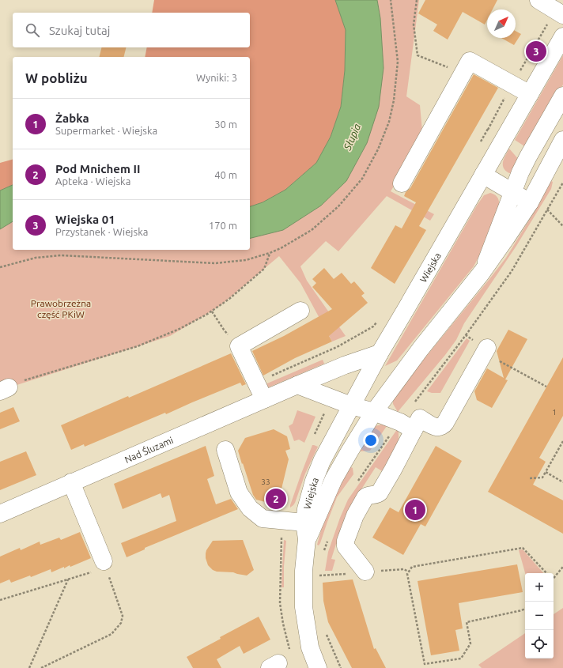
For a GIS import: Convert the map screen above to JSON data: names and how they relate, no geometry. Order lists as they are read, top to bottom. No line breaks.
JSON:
{"streets":{"main road":["Wiejska","Nad Śluzami"]},"crossings":[["Wiejska","Nad Śluzami"]],"water":["Słupia"],"parks":["Prawobrzeżna część PKiW"],"house_numbers":["1","33"],"north":"top right","page":{"search":"Szukaj tutaj","pins":["3","2","1"],"heading":["W pobliżu","Wyniki: 3"],"list":[{"mark":"1","name":"Żabka","note":"Supermarket · Wiejska","value":"30 m"},{"mark":"2","name":"Pod Mnichem II","note":"Apteka · Wiejska","value":"40 m"},{"mark":"3","name":"Wiejska 01","note":"Przystanek · Wiejska","value":"170 m"}],"map_buttons":["+","−"]}}
